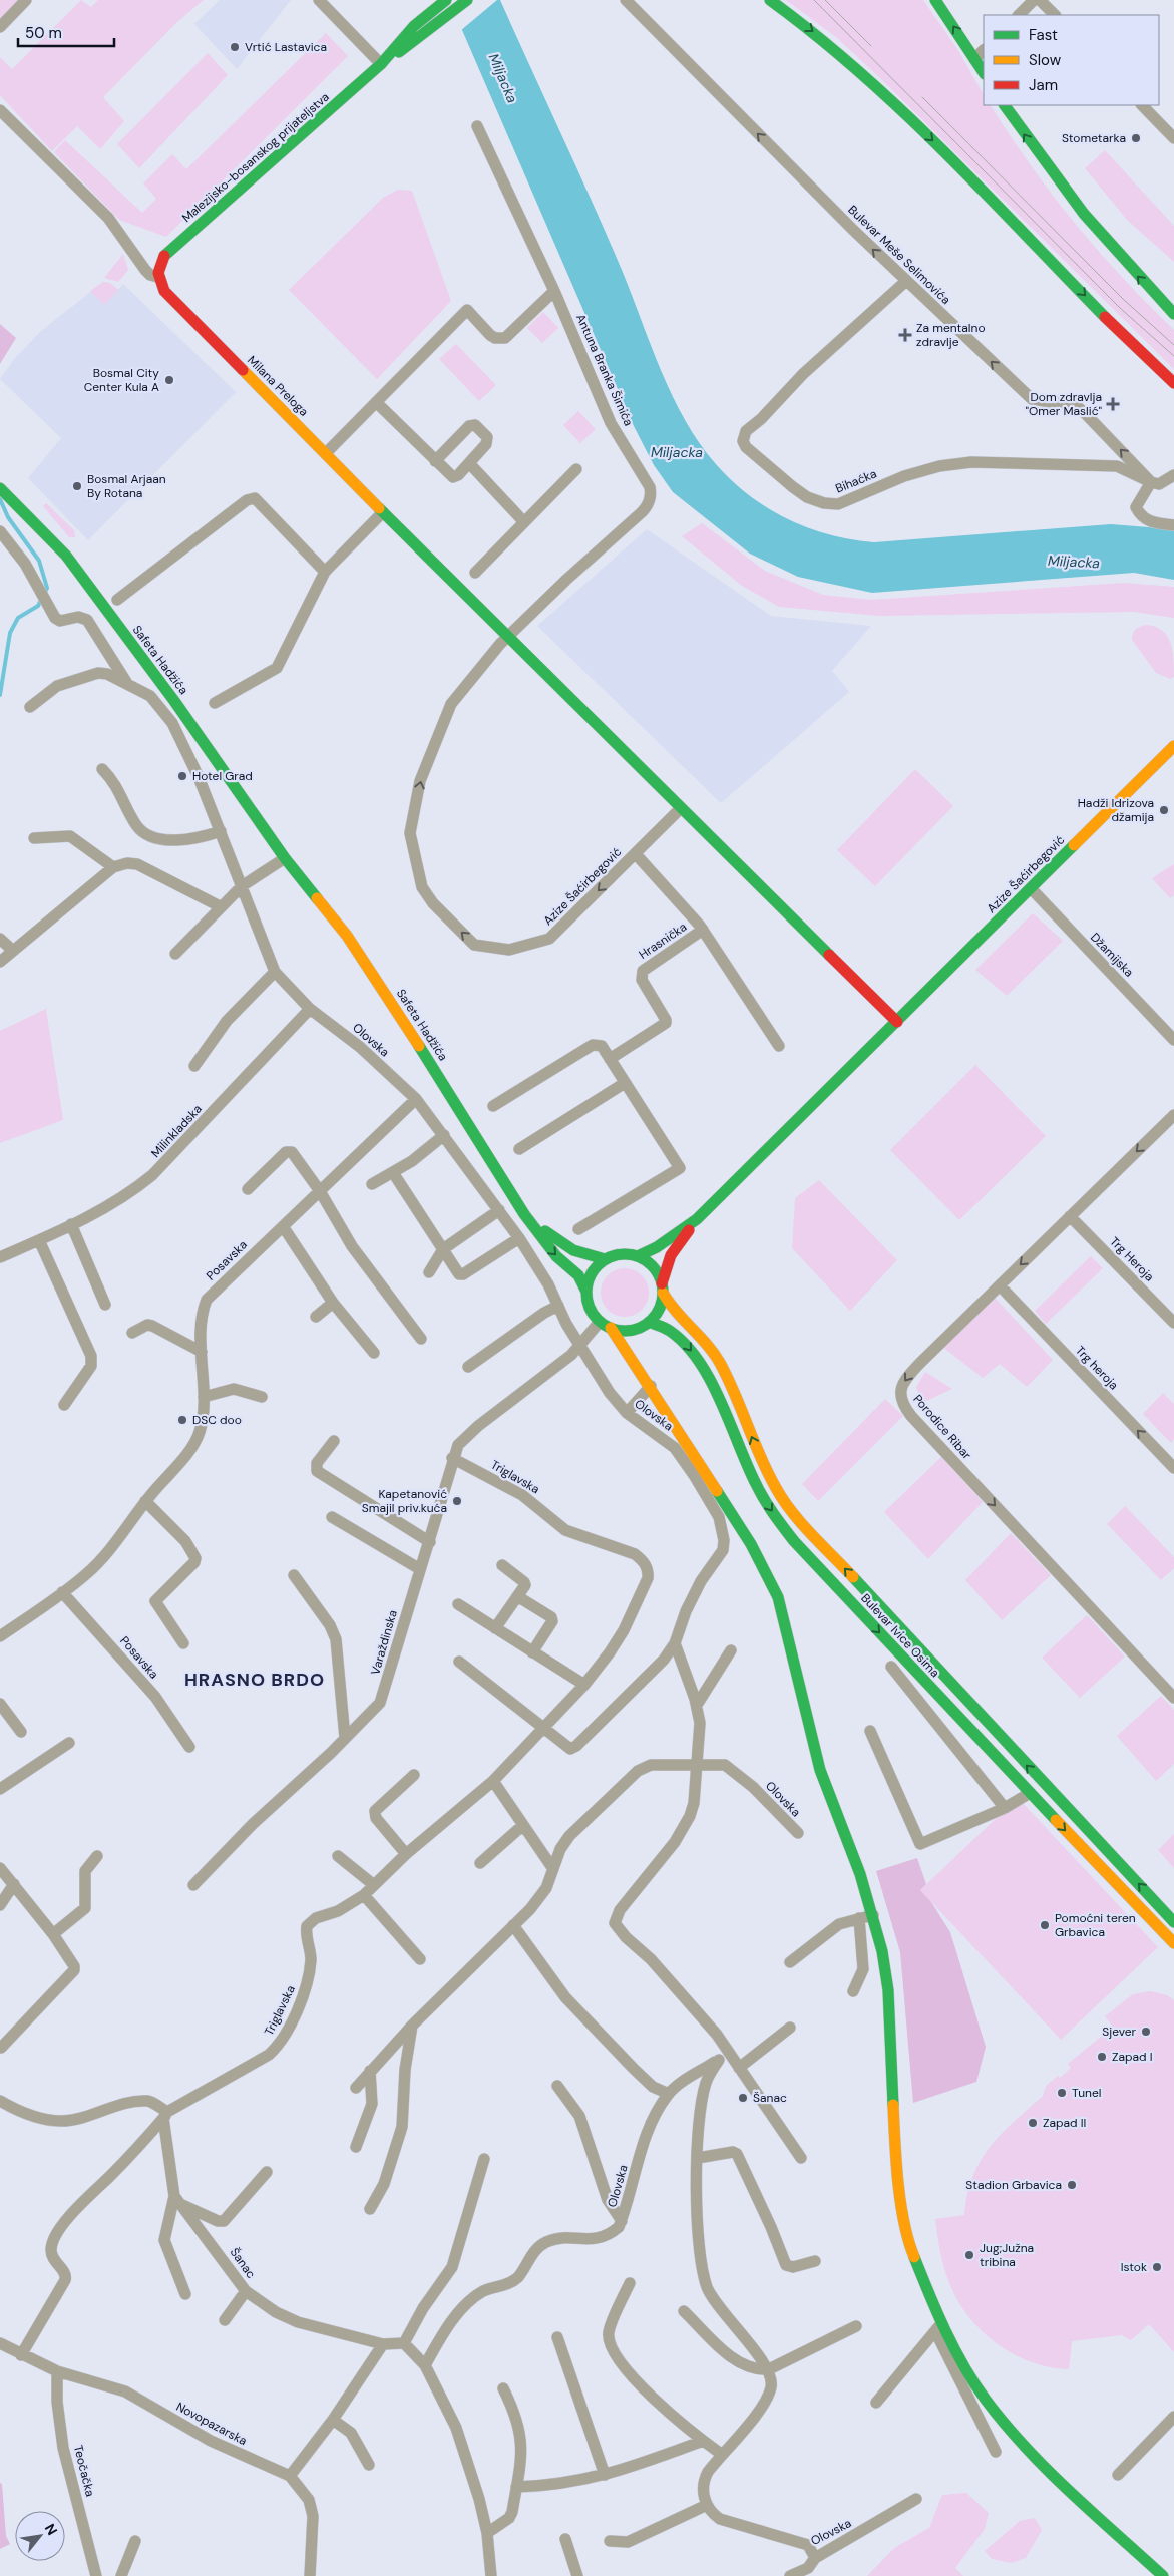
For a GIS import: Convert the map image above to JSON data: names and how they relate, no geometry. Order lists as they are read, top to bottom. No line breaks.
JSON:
{"streets":{"main road":["Malezijsko-bosanskog prijateljstva","Milana Preloga","Safeta Hadžića","Azize Šaćirbegović","Bulevar Ivice Osima"],"street":["Bulevar Meše Selimovića","Antuna Branka Šimića","Bihaćka","Hrasnička","Džamijska","Olovska","Milinkladska","Trg Heroja","Posavska","Trg heroja","Porodice Ribar","Triglavska","Varaždinska","Šanac","Novopazarska","Teočačka"]},"crossings":[["Malezijsko-bosanskog prijateljstva","Milana Preloga"],["Bulevar Meše Selimovića","Bihaćka"],["Antuna Branka Šimića","Milana Preloga"],["Antuna Branka Šimića","Azize Šaćirbegović"],["Milana Preloga","Azize Šaćirbegović"],["Safeta Hadžića","Azize Šaćirbegović"],["Safeta Hadžića","Bulevar Ivice Osima"],["Azize Šaćirbegović","Hrasnička"],["Azize Šaćirbegović","Džamijska"],["Azize Šaćirbegović","Bulevar Ivice Osima"],["Olovska","Milinkladska"],["Olovska","Posavska"],["Olovska","Triglavska"],["Trg Heroja","Porodice Ribar"],["Trg heroja","Porodice Ribar"],["Triglavska","Varaždinska"],["Triglavska","Šanac"],["Triglavska","Novopazarska"],["Novopazarska","Teočačka"]],"one_way":["Bulevar Meše Selimovića","Trg heroja"],"districts":["HRASNO BRDO"],"water":["Miljacka"],"places":{"other":["Vrtić Lastavica","Stometarka","Bosmal City Center Kula A","Bosmal Arjaan By Rotana","Hotel Grad","Hadži Idrizova džamija","DSC doo","Kapetanović Smajil priv.kuća","Pomoćni teren Grbavica","Sjever","Zapad I","Tunel","Šanac","Zapad II","Stadion Grbavica","Jug;Južna tribina","Istok"],"health":["Za mentalno zdravlje","Dom zdravlja \"Omer Maslić\""]},"legend":["Fast","Slow","Jam"],"scale_bar":"50 m","north":"top right"}
